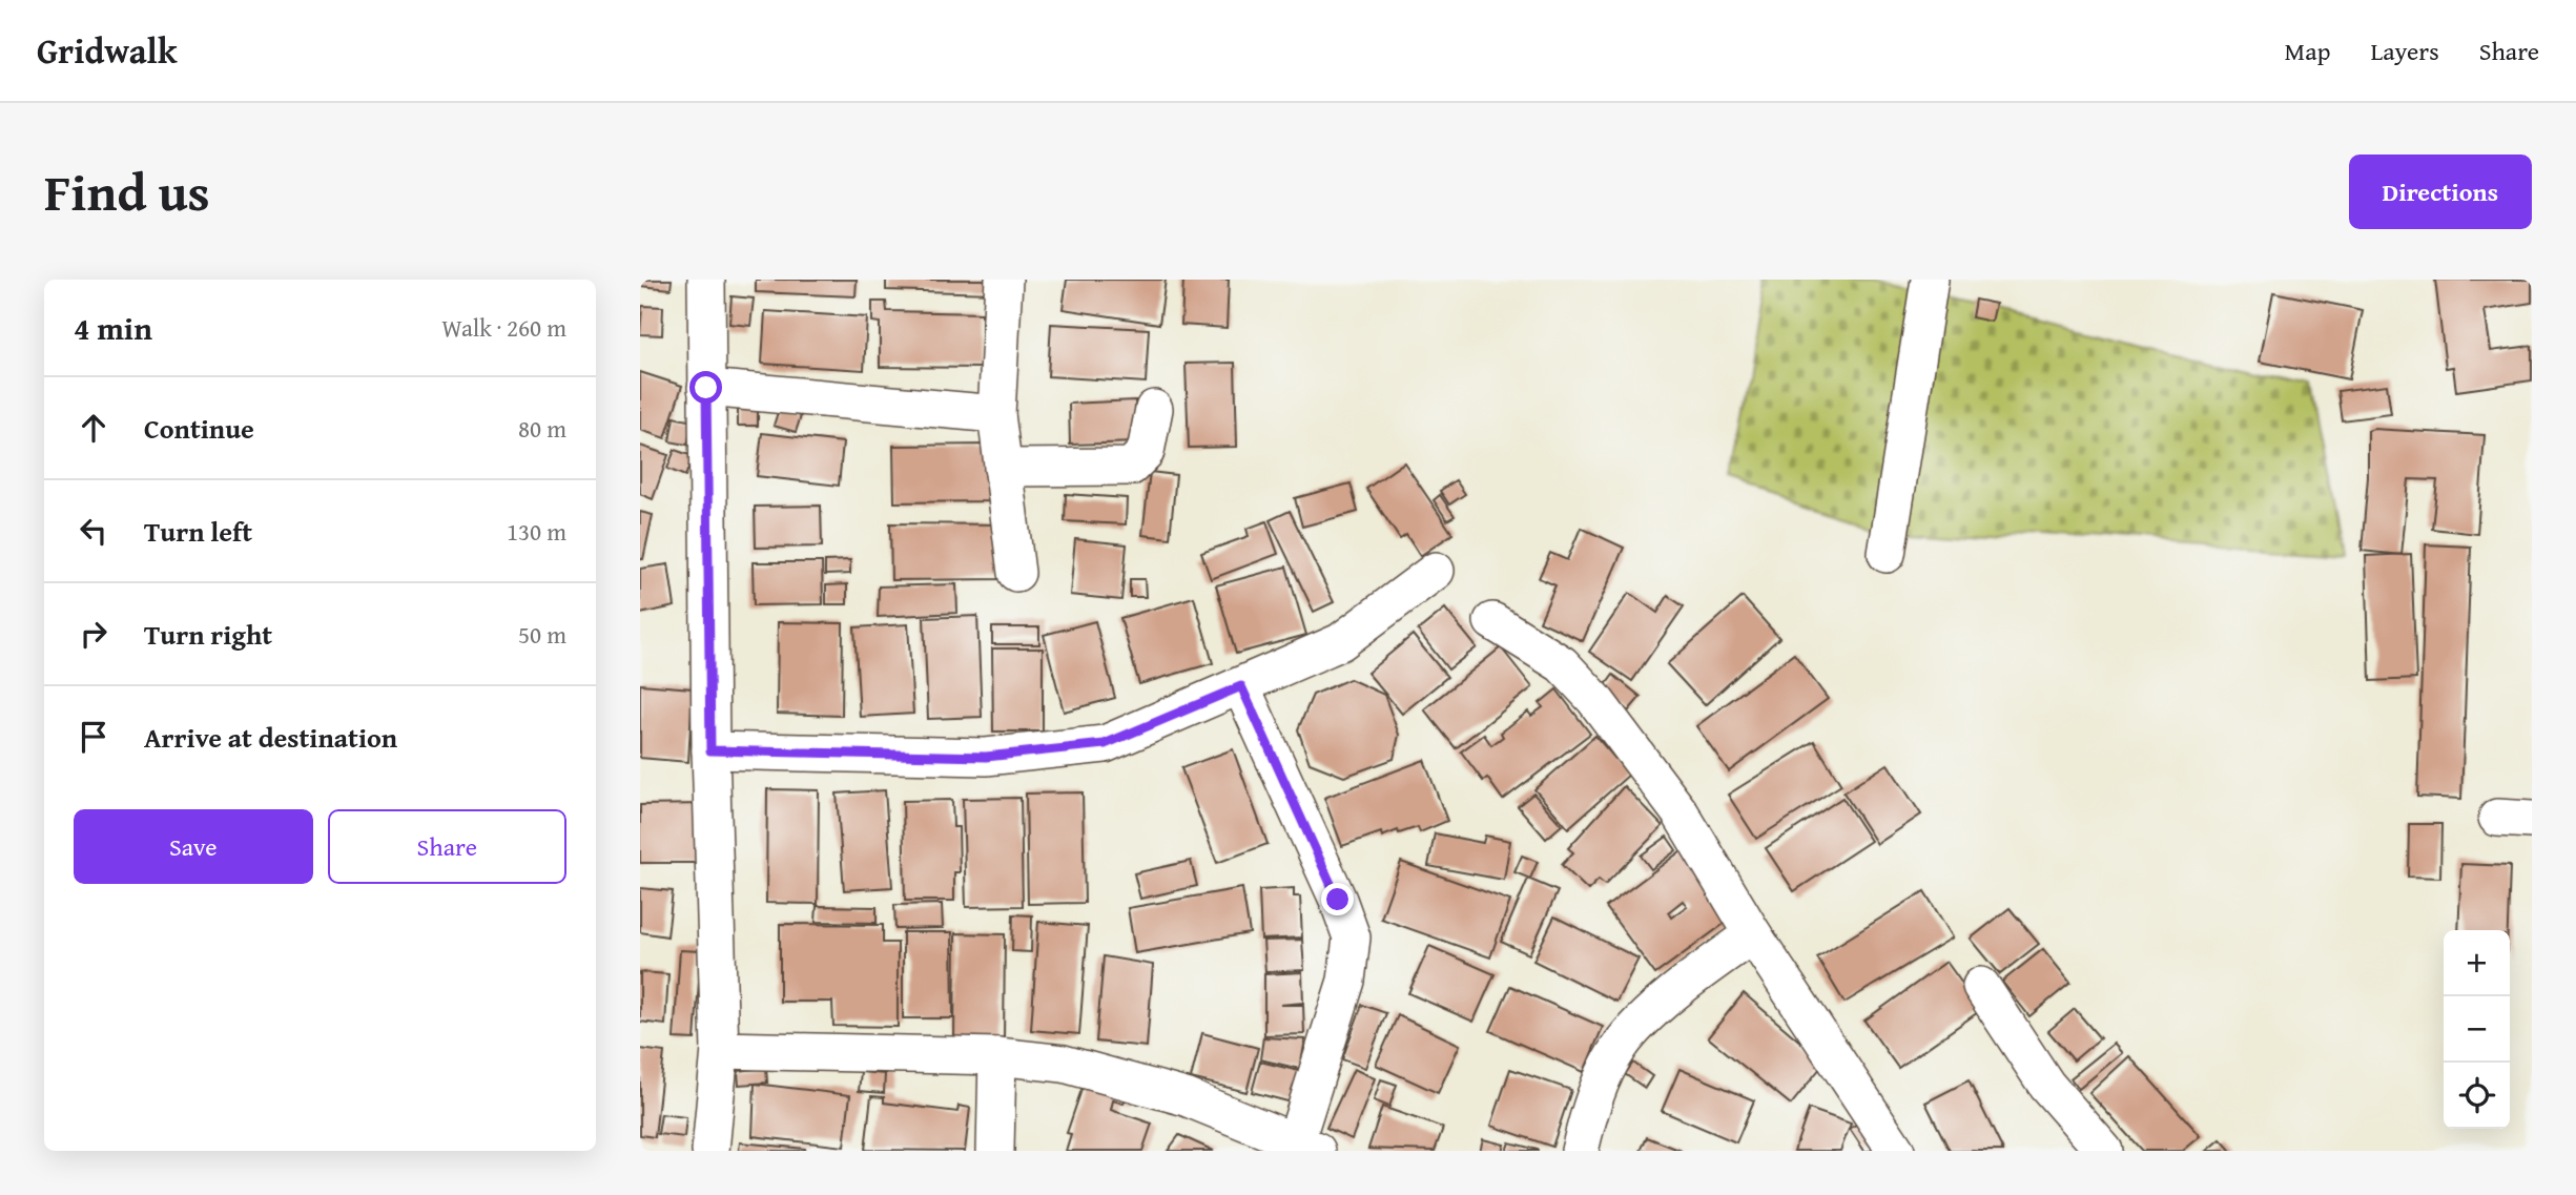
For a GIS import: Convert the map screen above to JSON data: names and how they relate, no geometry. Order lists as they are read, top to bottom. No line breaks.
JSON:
{"page":{"header":"Gridwalk","nav":["Map","Layers","Share"],"title":"Find us","buttons":["Directions",["Save","Share"]],"heading":["4 min","Walk · 260 m"],"list":[["Continue","80 m"],["Turn left","130 m"],["Turn right","50 m"],"Arrive at destination"],"map_buttons":["+","−"]}}
